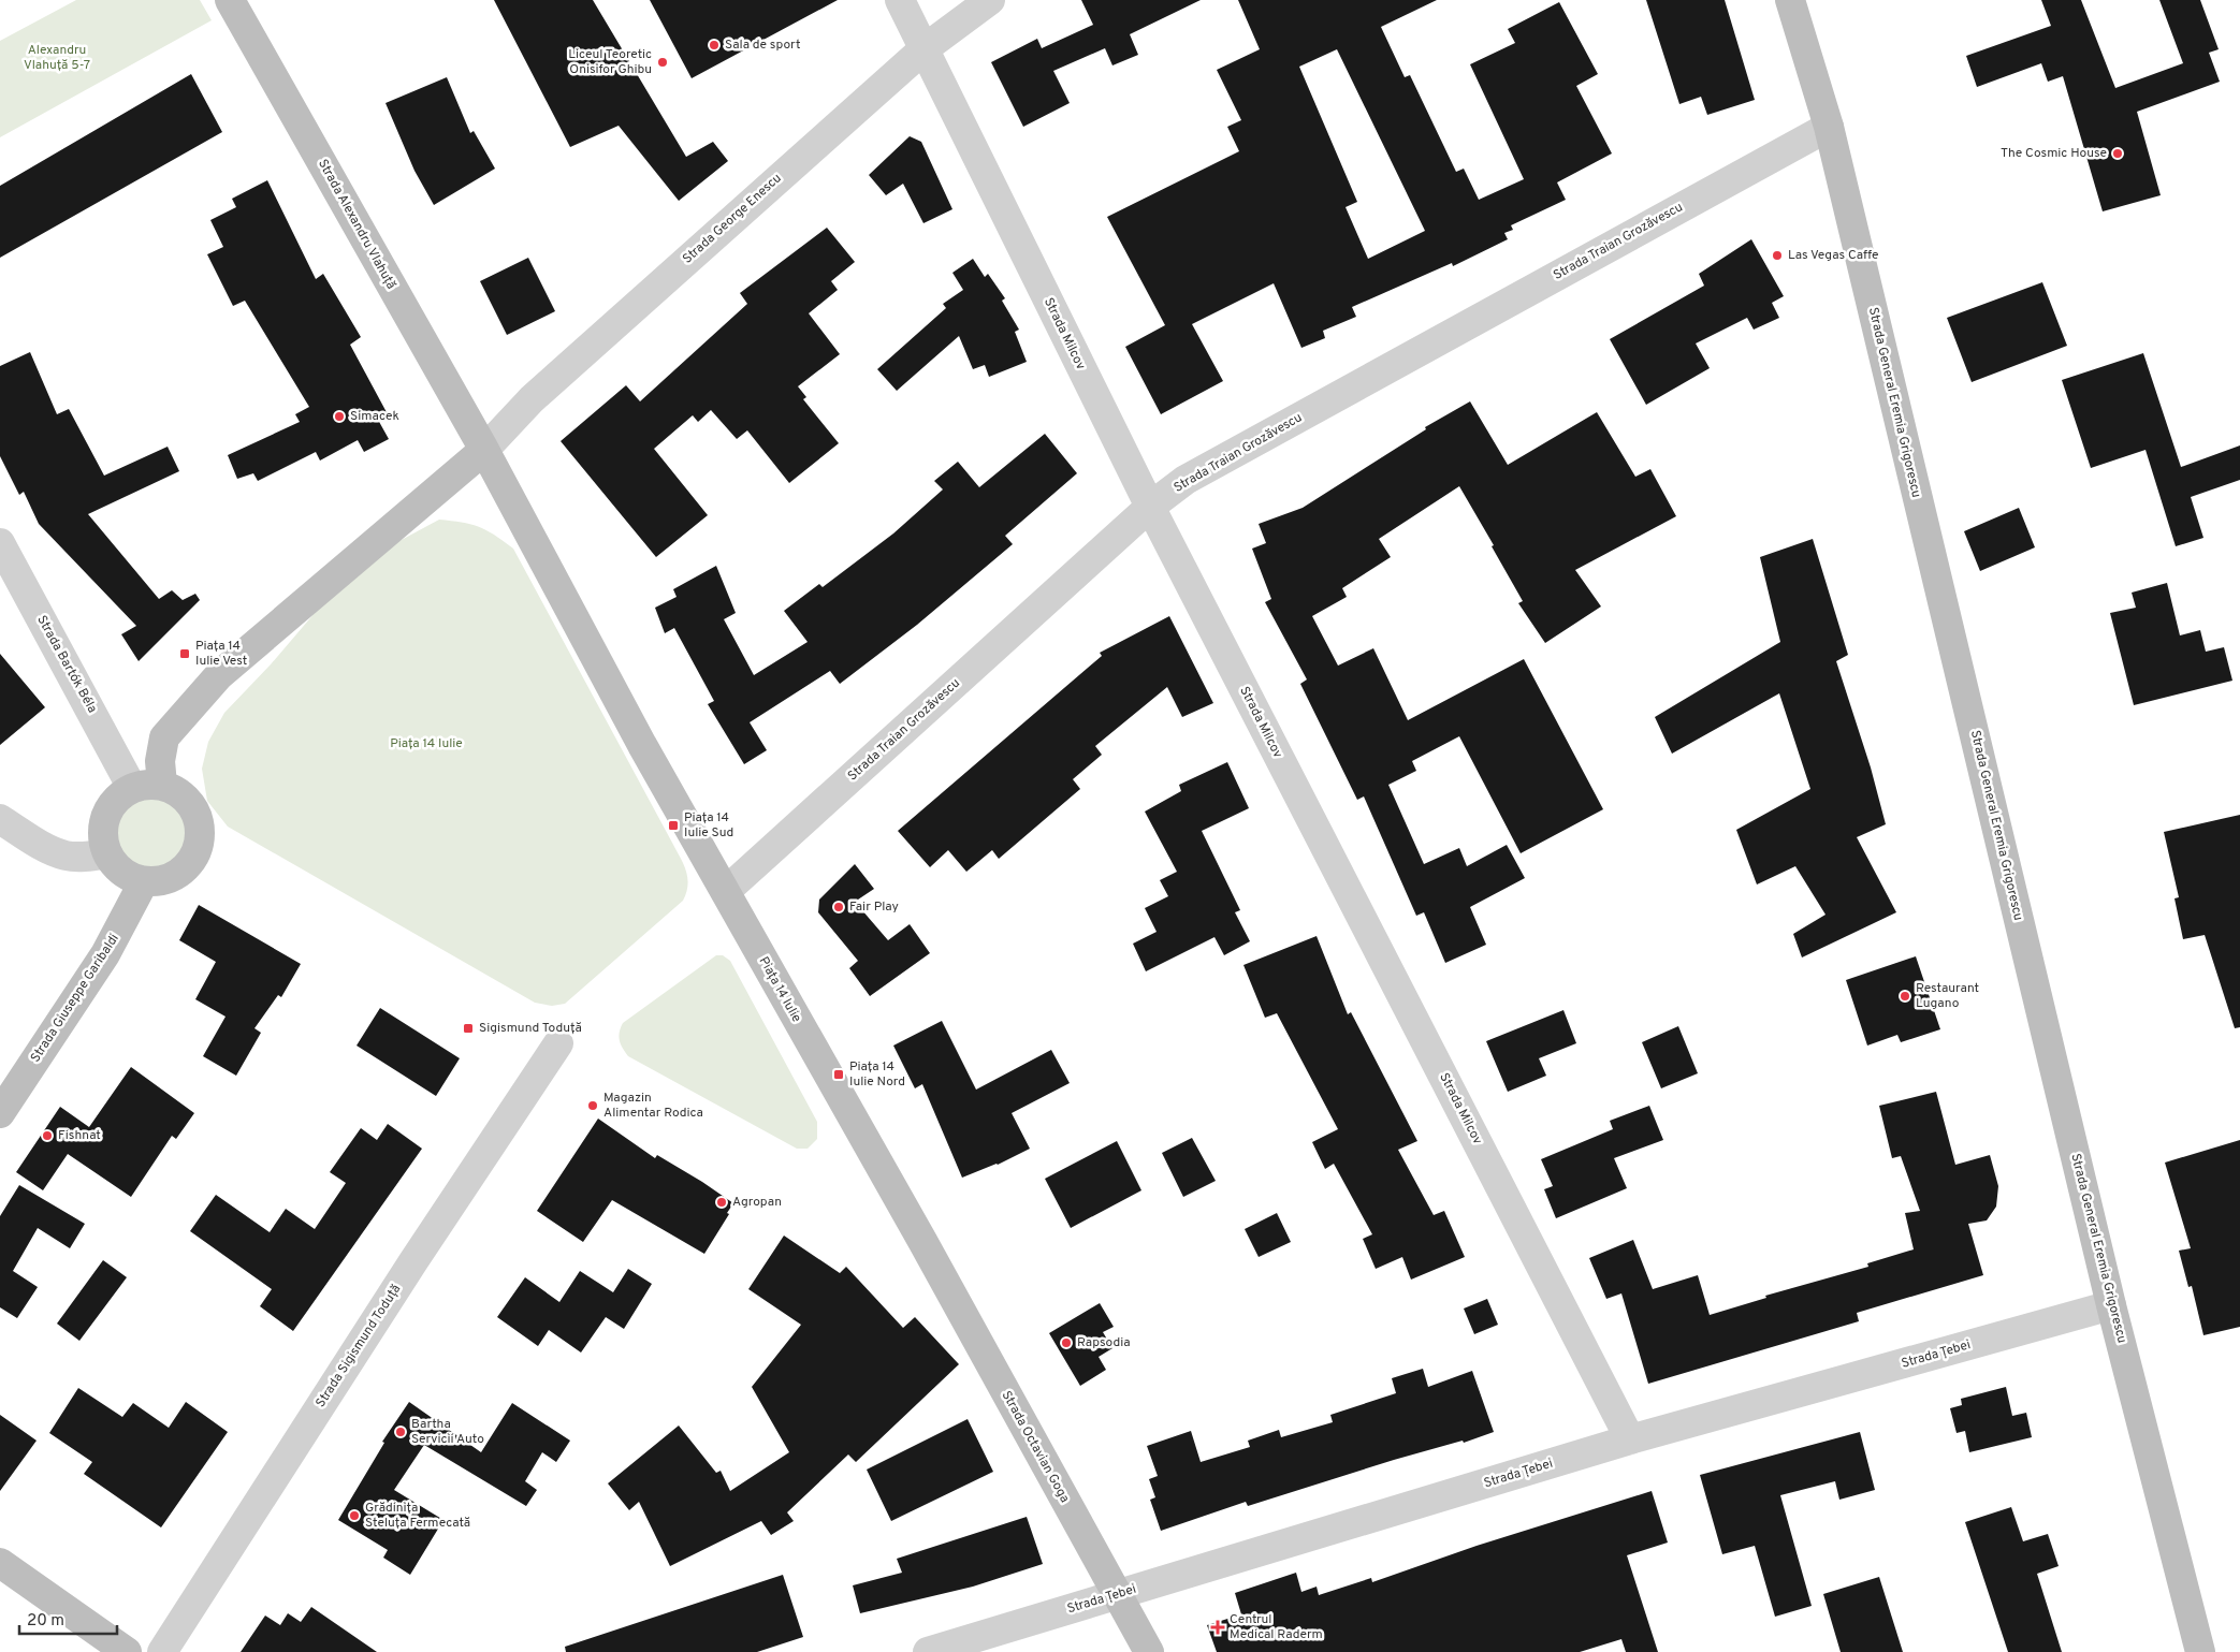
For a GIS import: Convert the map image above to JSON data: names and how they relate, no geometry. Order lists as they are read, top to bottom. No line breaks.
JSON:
{"streets":{"main road":["Strada Alexandru Vlahuță","Strada General Eremia Grigorescu","Piața 14 Iulie","Strada Giuseppe Garibaldi","Strada Octavian Goga"],"street":["Strada George Enescu","Strada Traian Grozăvescu","Strada Milcov","Strada Bartók Béla","Strada Sigismund Toduță","Strada Țebei"]},"crossings":[["Strada George Enescu","Strada Alexandru Vlahuță"],["Strada George Enescu","Strada Milcov"],["Strada George Enescu","Piața 14 Iulie"],["Strada Alexandru Vlahuță","Piața 14 Iulie"],["Strada Traian Grozăvescu","Strada Milcov"],["Strada Traian Grozăvescu","Strada General Eremia Grigorescu"],["Strada Traian Grozăvescu","Piața 14 Iulie"],["Strada Milcov","Strada Țebei"],["Strada General Eremia Grigorescu","Strada Țebei"],["Strada Bartók Béla","Strada Giuseppe Garibaldi"],["Piața 14 Iulie","Strada Octavian Goga"],["Strada Țebei","Strada Octavian Goga"]],"parks":["Alexandru Vlahuță 5-7","Piața 14 Iulie"],"places":{"other":["Sala de sport","Liceul Teoretic Onisifor Ghibu","The Cosmic House","Las Vegas Caffe","Simacek","Fair Play","Restaurant Lugano","Magazin Alimentar Rodica","Fishnat","Agropan","Rapsodia","Bartha Servicii Auto","Grădinița Steluța Fermecată"],"transit":["Piața 14 Iulie Vest","Piața 14 Iulie Sud","Sigismund Toduță","Piața 14 Iulie Nord"],"health":["Centrul Medical Raderm"]},"scale_bar":"20 m"}
